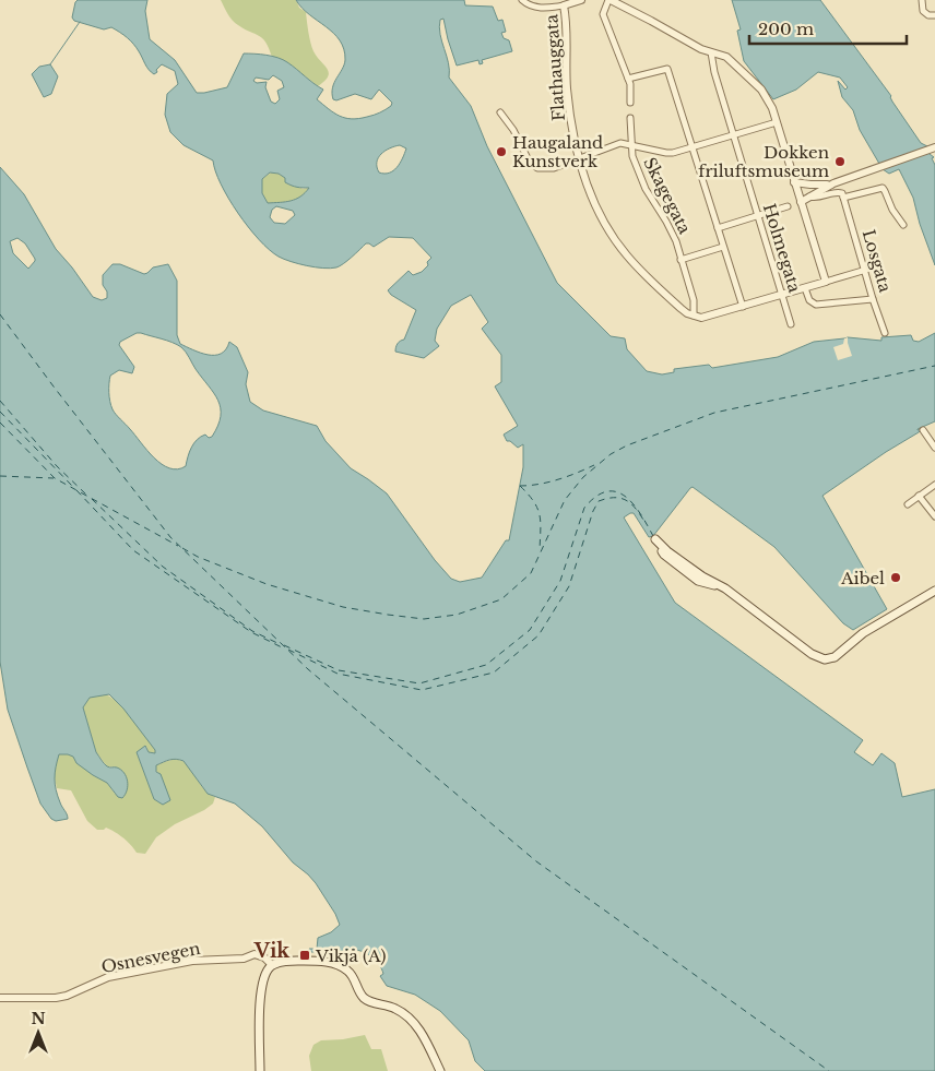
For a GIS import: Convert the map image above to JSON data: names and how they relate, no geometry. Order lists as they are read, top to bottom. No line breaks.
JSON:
{"streets":{"street":["Flathauggata","Skagegata","Holmegata","Losgata","Osnesvegen"]},"crossings":[["Flathauggata","Skagegata"]],"districts":["Vik"],"places":{"other":["Haugaland Kunstverk","Dokken friluftsmuseum","Aibel"],"transit":["Vikjå (A)"]},"scale_bar":"200 m","north":"top"}
